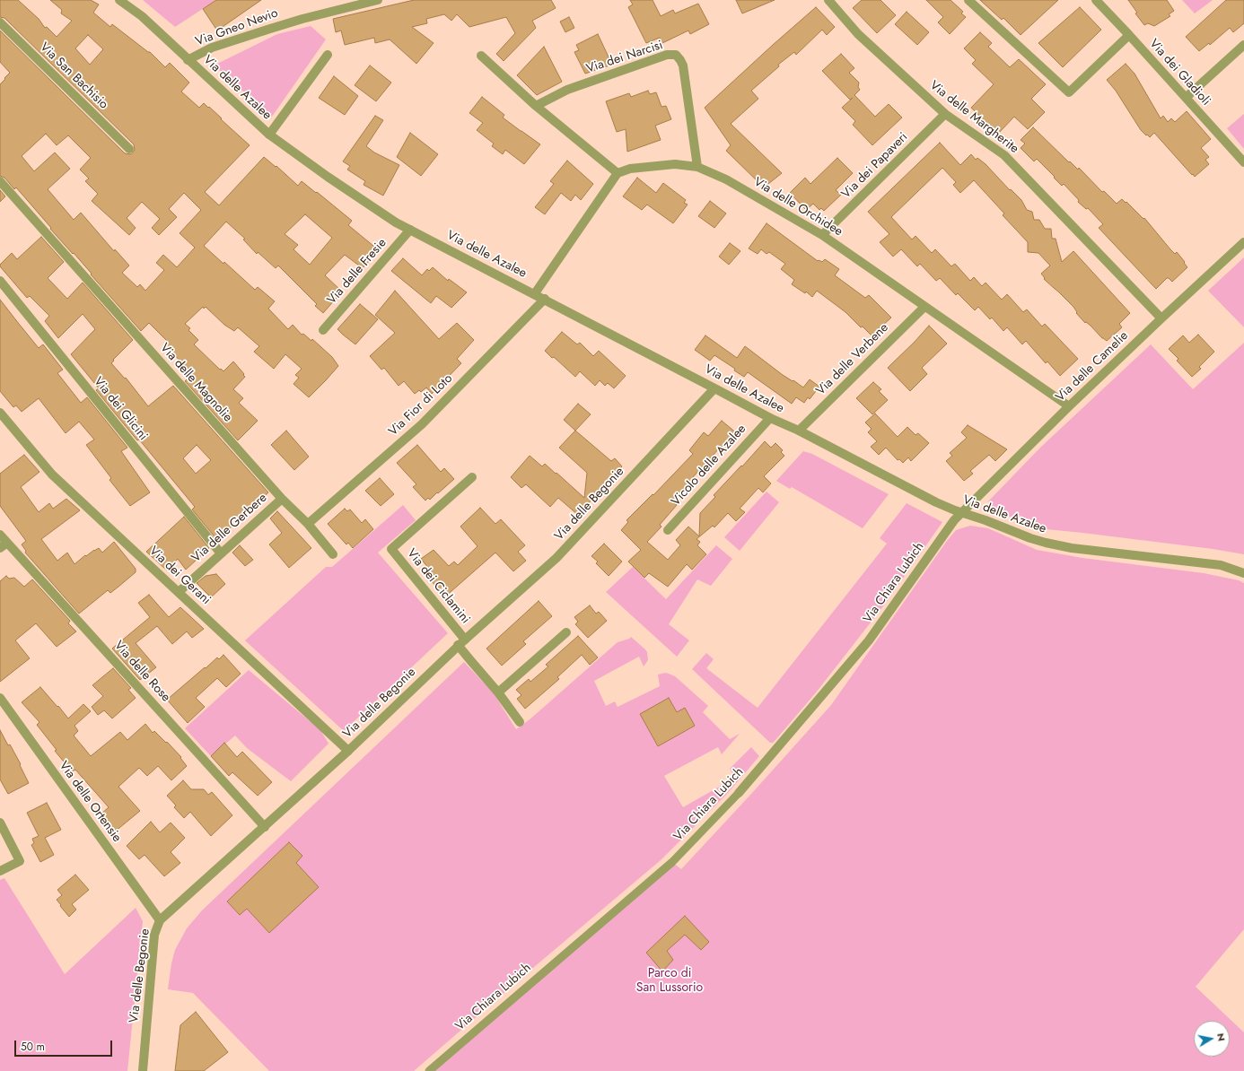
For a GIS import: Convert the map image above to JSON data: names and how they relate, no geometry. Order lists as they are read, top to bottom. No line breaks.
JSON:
{"streets":{"street":["Via Gneo Nevio","Via dei Narcisi","Via dei Gladioli","Via San Bachisio","Via delle Azalee","Via delle Margherite","Via dei Papaveri","Via delle Orchidee","Via delle Fresie","Via delle Verbene","Via delle Camelie","Via delle Magnolie","Via Fior di Loto","Via dei Glicini","Vicolo delle Azalee","Via delle Begonie","Via delle Gerbere","Via dei Gerani","Via Chiara Lubich","Via dei Ciclamini","Via delle Rose","Via delle Ortensie"]},"crossings":[["Via Gneo Nevio","Via delle Azalee"],["Via dei Narcisi","Via delle Orchidee"],["Via delle Azalee","Via delle Fresie"],["Via delle Azalee","Via delle Verbene"],["Via delle Azalee","Via delle Camelie"],["Via delle Azalee","Via Fior di Loto"],["Via delle Azalee","Vicolo delle Azalee"],["Via delle Azalee","Via delle Begonie"],["Via delle Azalee","Via Chiara Lubich"],["Via delle Margherite","Via dei Papaveri"],["Via delle Margherite","Via delle Camelie"],["Via dei Papaveri","Via delle Orchidee"],["Via delle Orchidee","Via delle Verbene"],["Via delle Orchidee","Via delle Camelie"],["Via delle Camelie","Via Chiara Lubich"],["Via delle Magnolie","Via Fior di Loto"],["Via delle Magnolie","Via delle Gerbere"],["Via dei Glicini","Via delle Gerbere"],["Via delle Begonie","Via dei Gerani"],["Via delle Begonie","Via dei Ciclamini"],["Via delle Begonie","Via delle Rose"],["Via delle Begonie","Via delle Ortensie"],["Via delle Gerbere","Via dei Gerani"]],"parks":["Parco di San Lussorio"],"scale_bar":"50 m","north":"right"}
